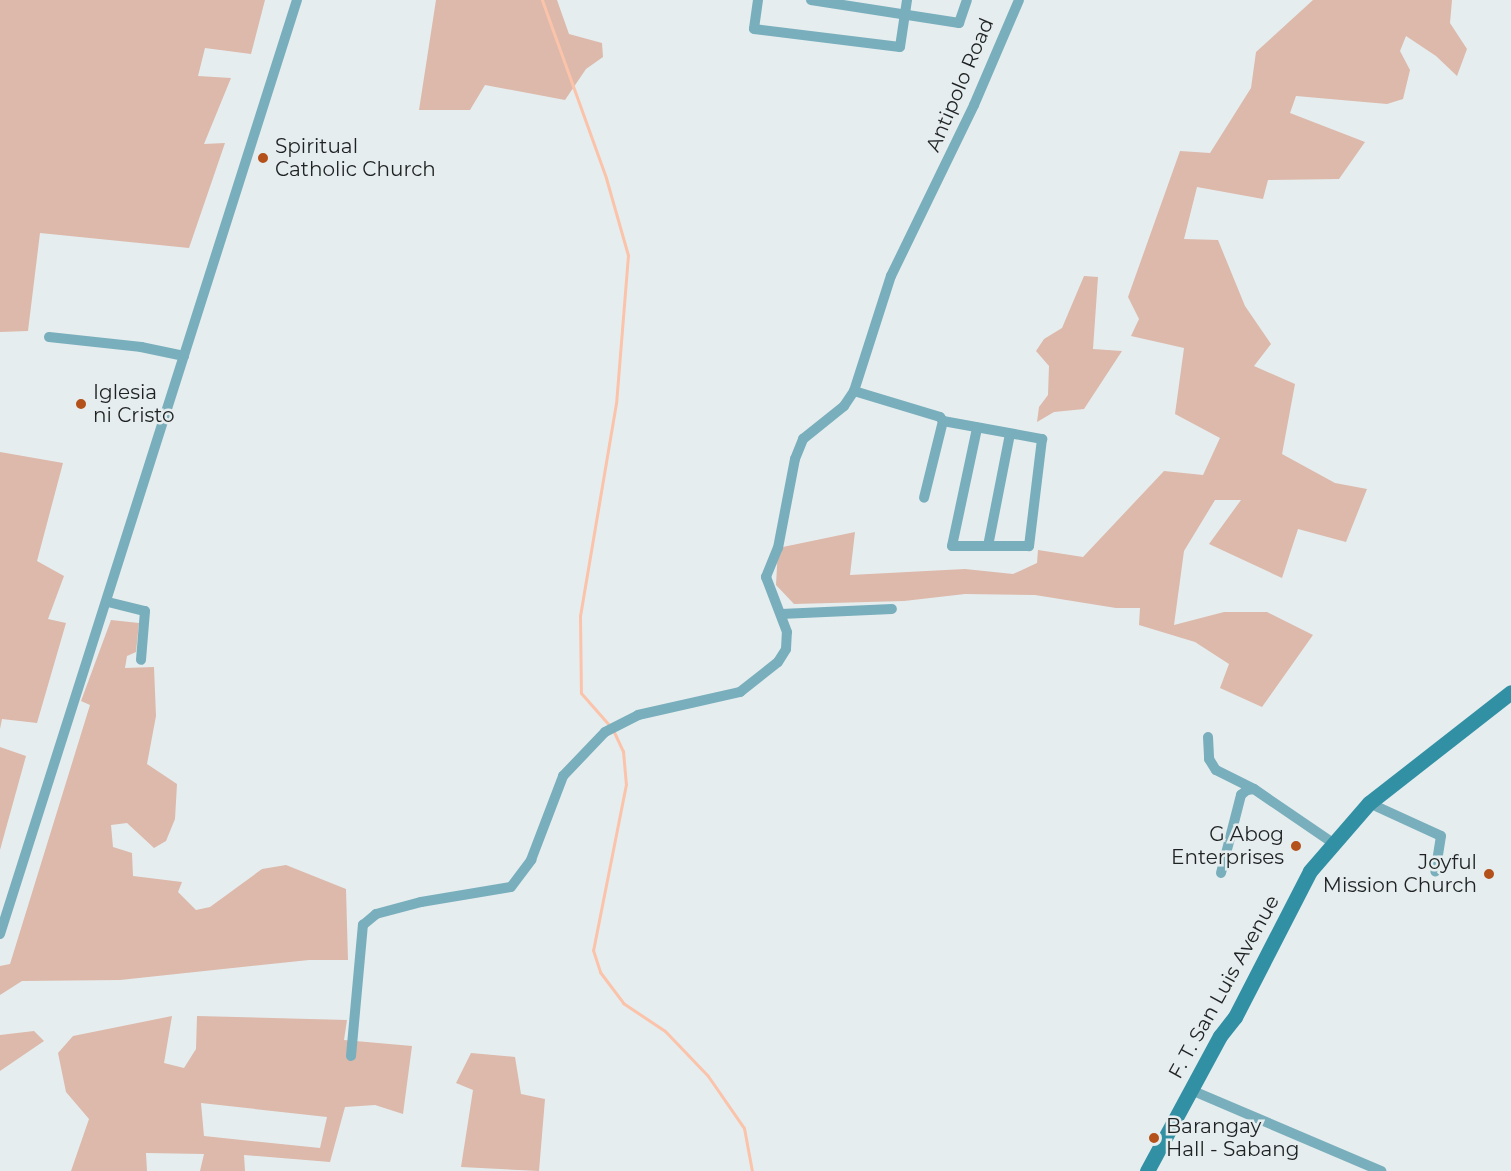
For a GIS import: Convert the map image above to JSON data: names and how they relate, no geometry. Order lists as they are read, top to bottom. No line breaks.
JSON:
{"streets":{"main road":["F. T. San Luis Avenue"],"street":["Antipolo Road"]},"places":["Spiritual Catholic Church","Iglesia ni Cristo","G Abog Enterprises","Joyful Mission Church","Barangay Hall - Sabang"]}
